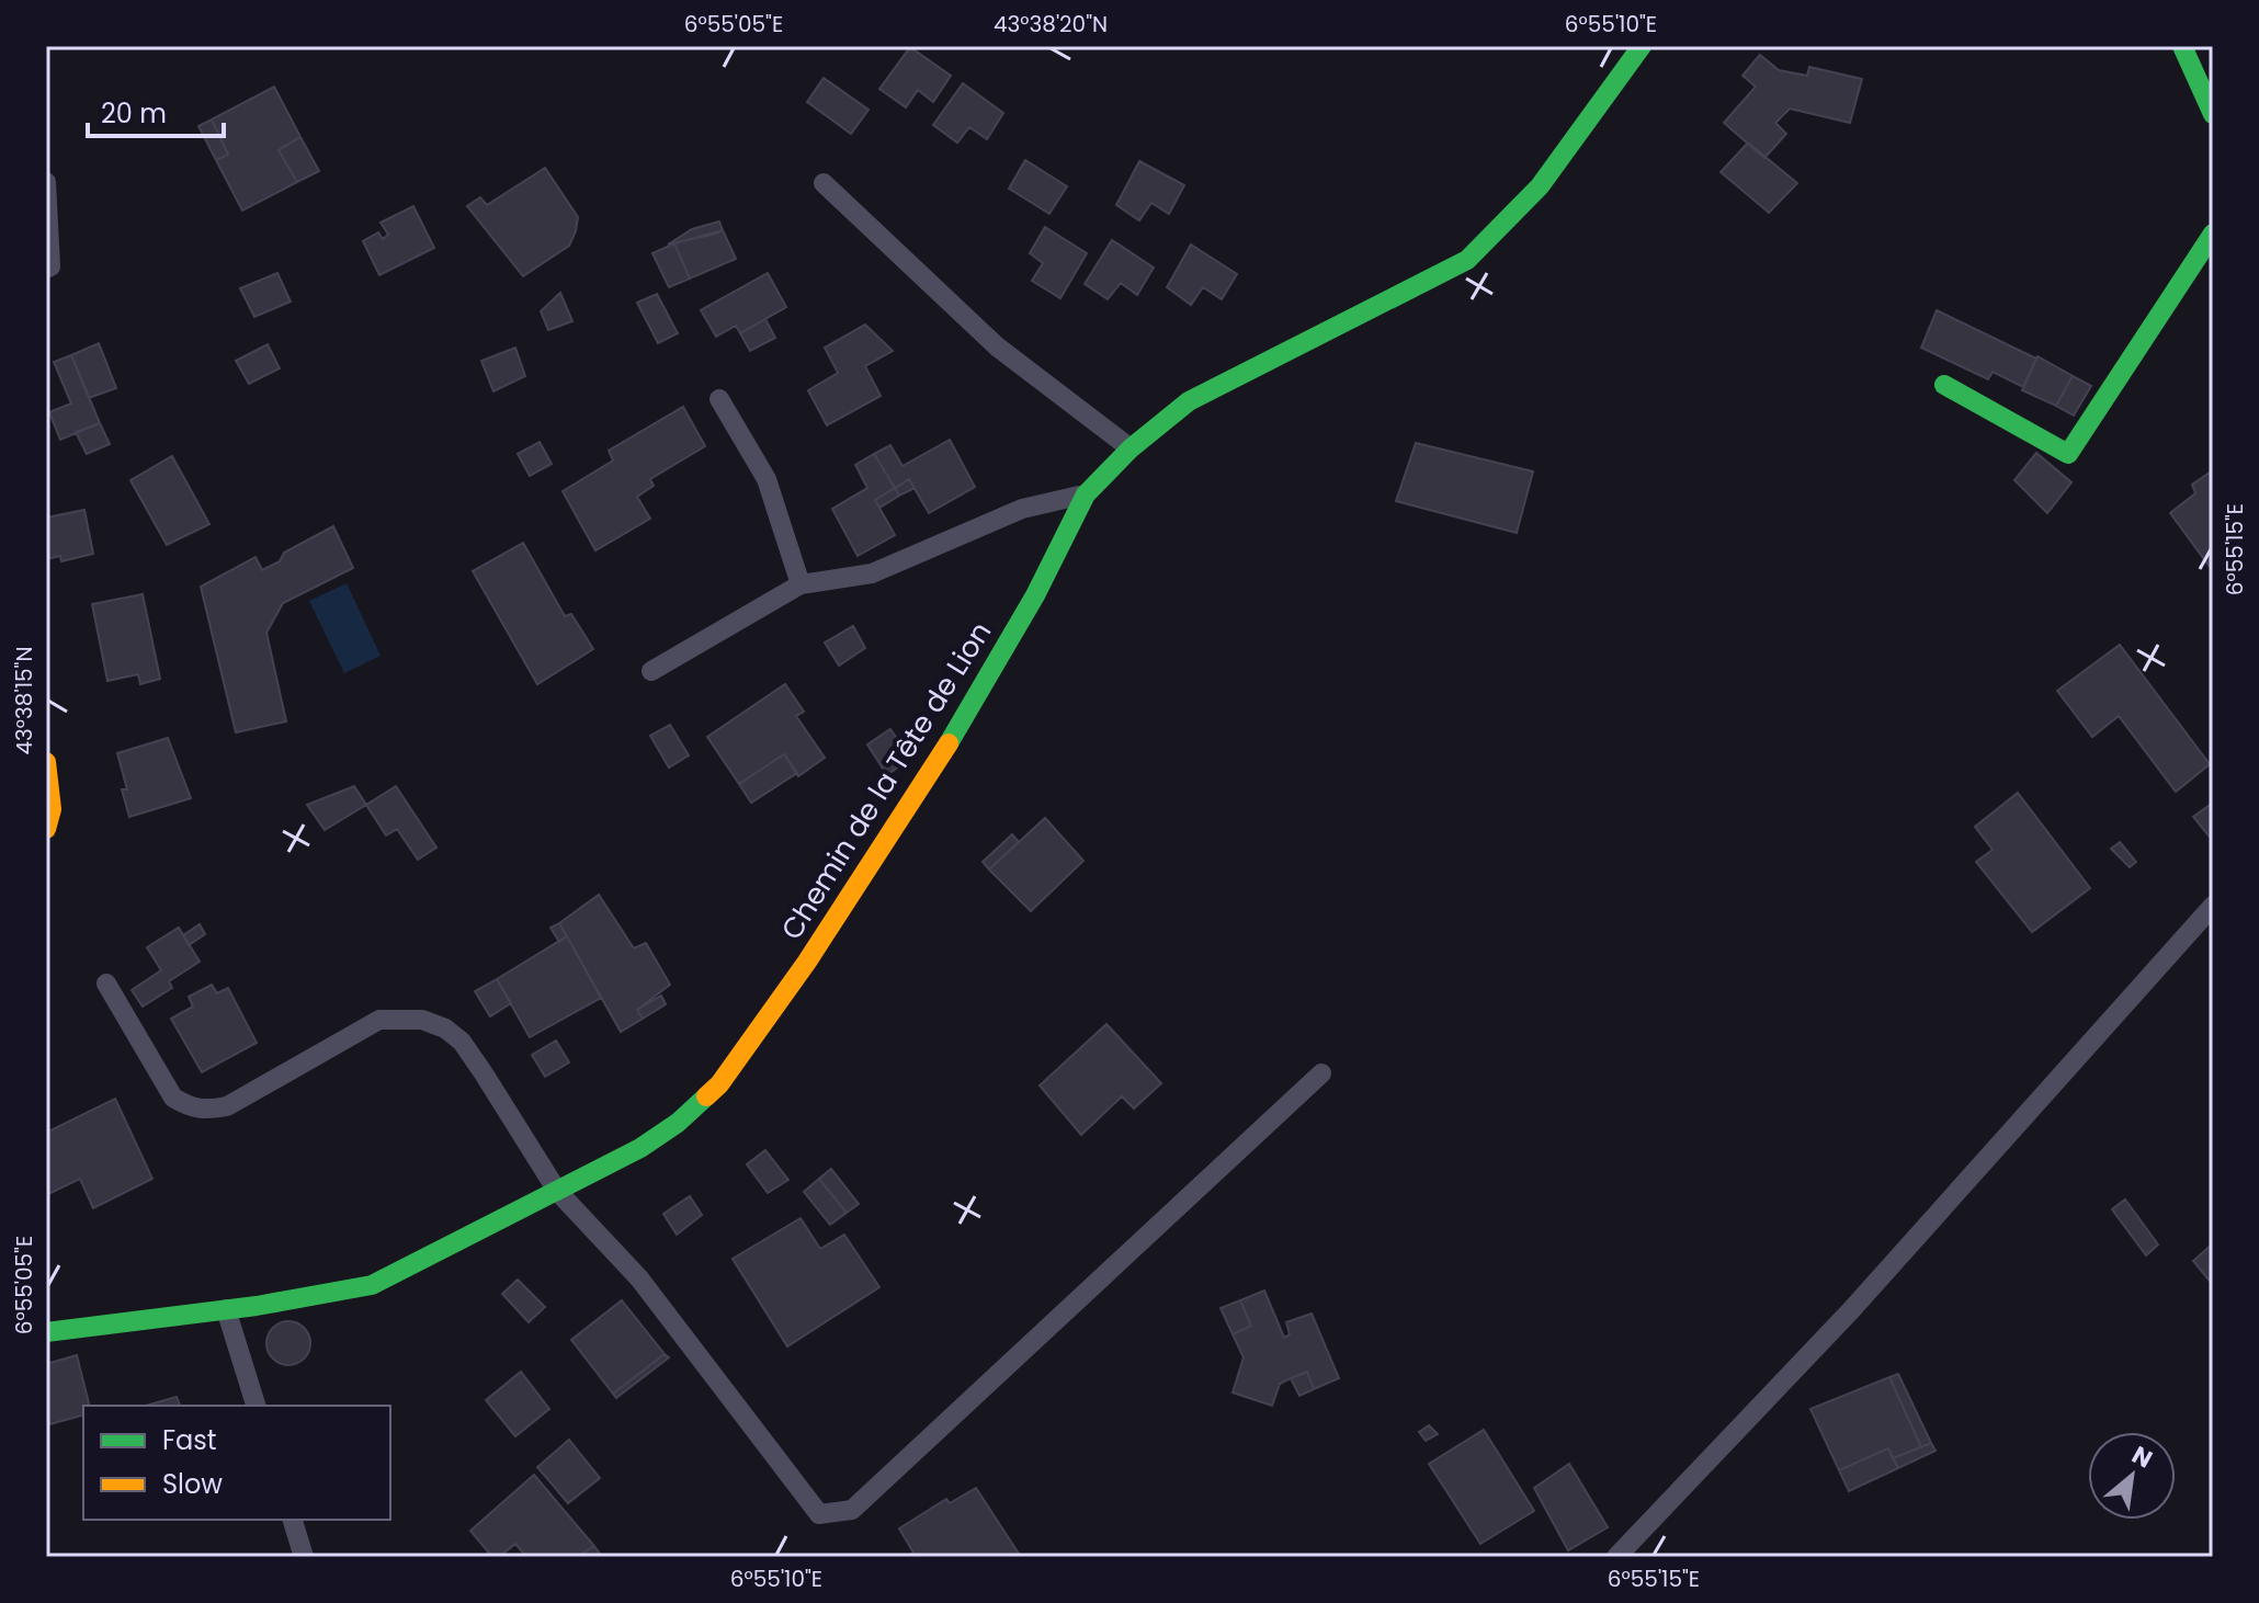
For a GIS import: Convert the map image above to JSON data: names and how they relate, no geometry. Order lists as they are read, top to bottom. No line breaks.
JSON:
{"streets":{"street":["Chemin de la Tête de Lion"]},"legend":["Fast","Slow"],"scale_bar":"20 m","north":"top right","coordinates":["6°55'05\"E","43°38'20\"N","6°55'10\"E","6°55'15\"E","43°38'15\"N"]}
